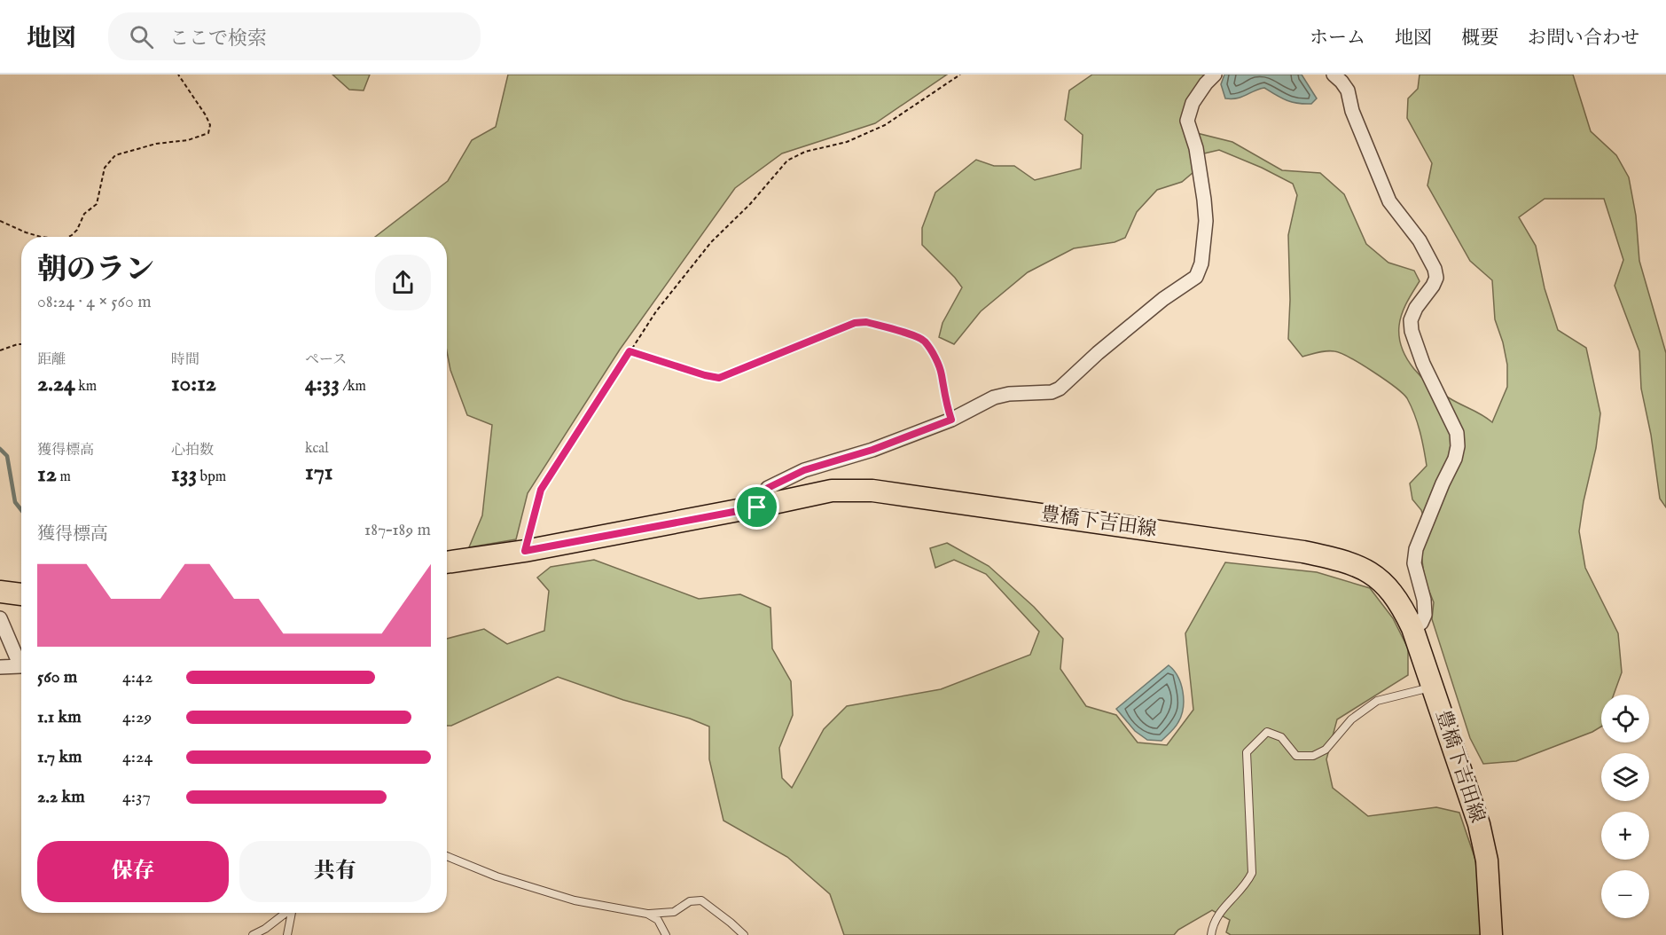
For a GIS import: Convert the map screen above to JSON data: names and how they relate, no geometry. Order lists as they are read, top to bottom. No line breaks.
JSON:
{"streets":{"main road":["豊橋下吉田線"]},"page":{"header":"地図","search":"ここで検索","nav":["ホーム","地図","概要","お問い合わせ"],"heading":["朝のラン","08:24 · 4 × 560 m"],"stats":[["距離","2.24 km"],["時間","10:12"],["ペース","4:33 /km"],["獲得標高","12 m"],["心拍数","133 bpm"],["kcal","171"]],"chart":["獲得標高","187–189 m"],"list":[{"name":"560 m","note":"4:42"},{"name":"1.1 km","note":"4:29"},{"name":"1.7 km","note":"4:24"},{"name":"2.2 km","note":"4:37"}],"map_buttons":["+","−"],"buttons":["保存","共有"]}}
